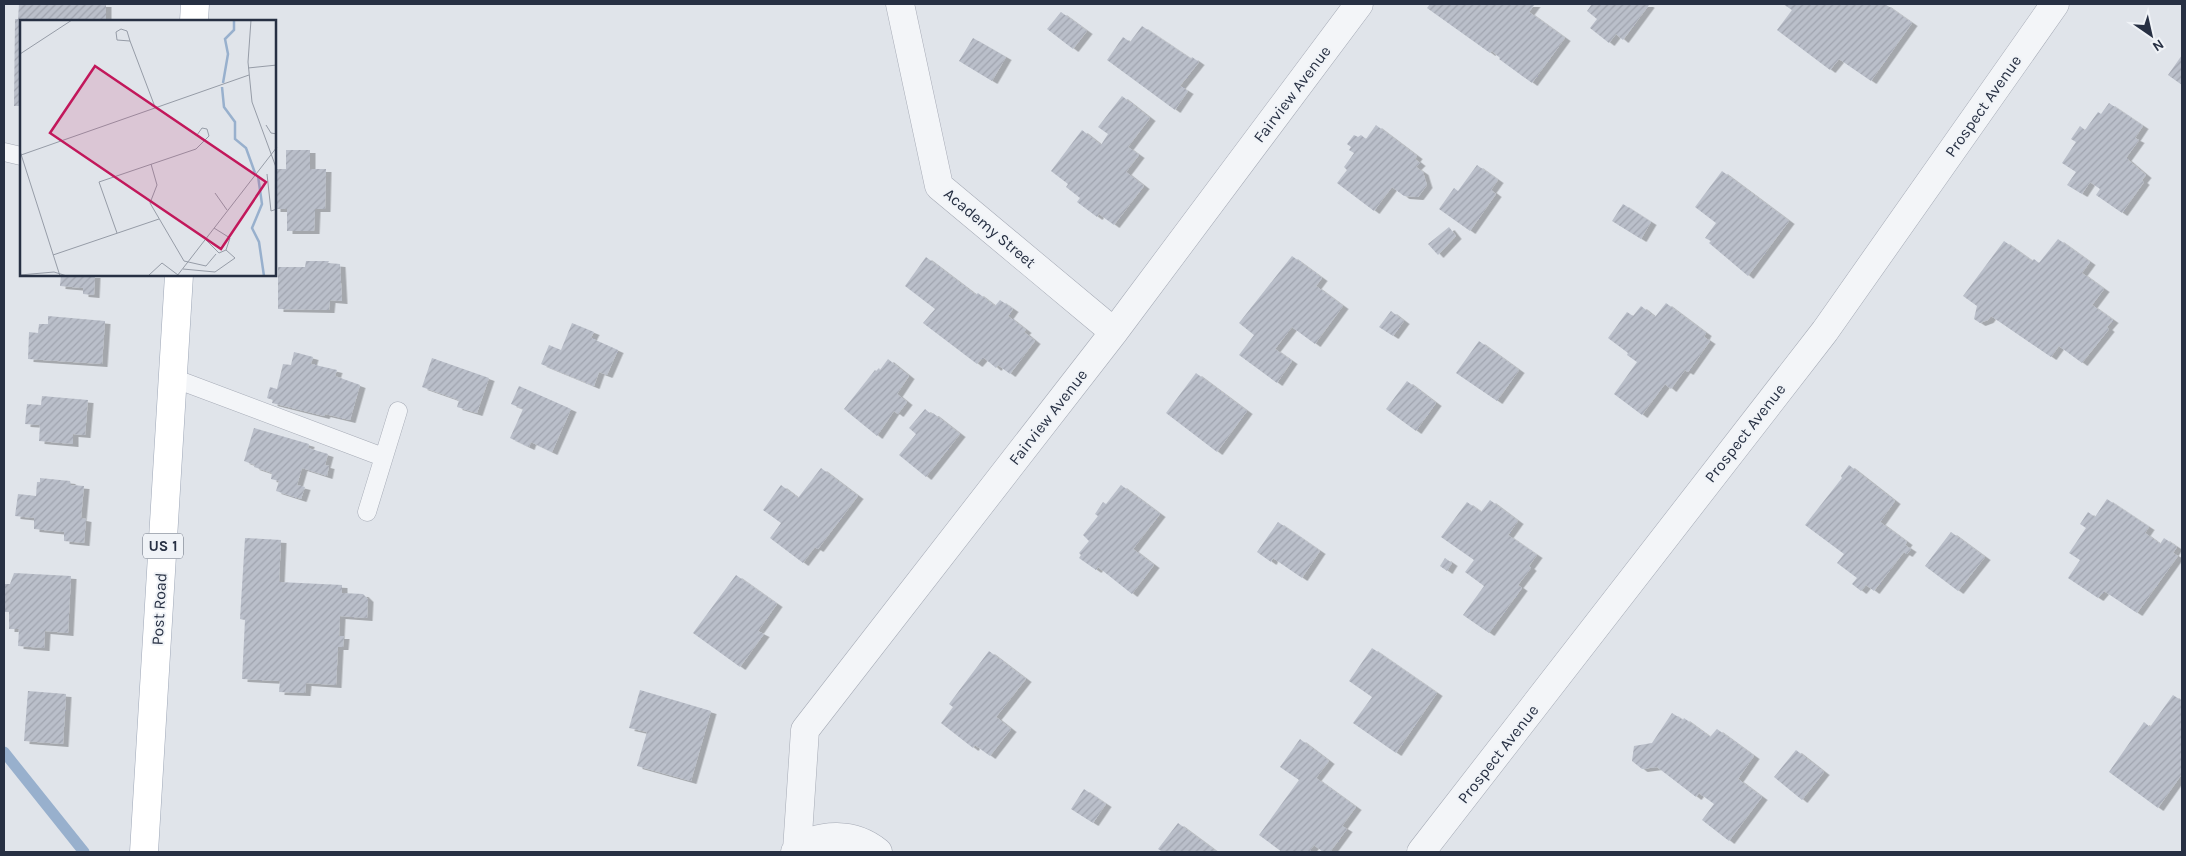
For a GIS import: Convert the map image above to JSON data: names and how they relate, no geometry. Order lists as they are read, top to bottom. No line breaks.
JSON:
{"streets":{"main road":["US 1","Post Road"],"street":["Fairview Avenue","Prospect Avenue","Academy Street"]},"crossings":[["Fairview Avenue","Academy Street"]],"north":"bottom right"}
